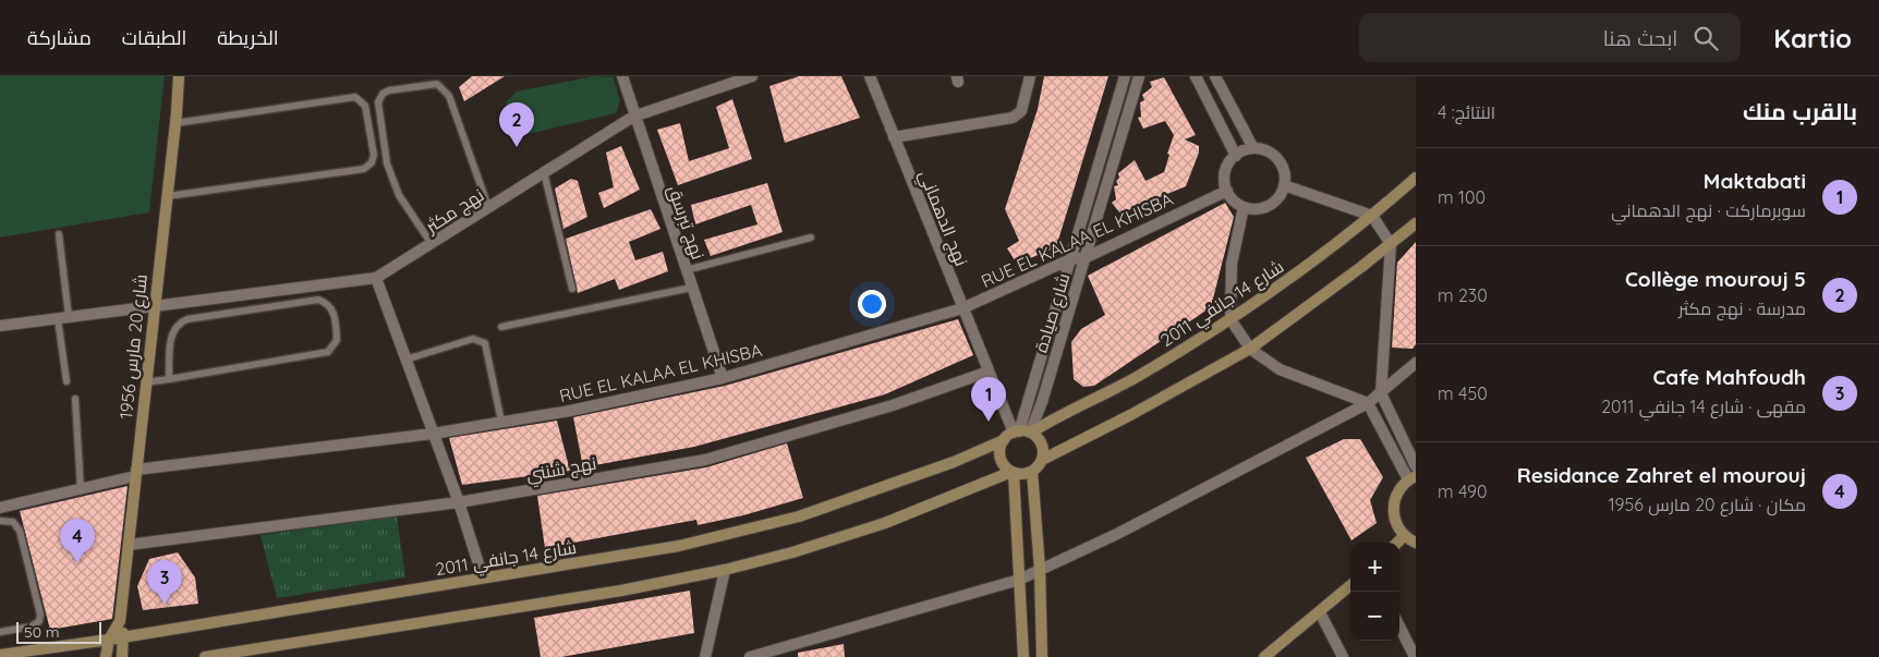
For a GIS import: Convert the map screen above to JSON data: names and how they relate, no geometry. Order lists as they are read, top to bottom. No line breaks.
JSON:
{"streets":{"street":["نهج مكثر","نهج الدهماني","نهج تبرسق","RUE EL KALAA EL KHISBA","شارع 14 جانفي 2011","شارع صيادة","شارع 20 مارس 1956","نهج شنني"]},"crossings":[["نهج مكثر","نهج تبرسق"],["نهج مكثر","شارع 20 مارس 1956"],["نهج الدهماني","RUE EL KALAA EL KHISBA"],["نهج الدهماني","شارع 14 جانفي 2011"],["نهج الدهماني","شارع صيادة"],["نهج الدهماني","نهج شنني"],["نهج تبرسق","RUE EL KALAA EL KHISBA"],["RUE EL KALAA EL KHISBA","شارع صيادة"],["RUE EL KALAA EL KHISBA","شارع 20 مارس 1956"],["شارع 14 جانفي 2011","شارع صيادة"],["شارع 14 جانفي 2011","شارع 20 مارس 1956"],["شارع 20 مارس 1956","نهج شنني"]],"scale_bar":"50 m","page":{"header":"Kartio","search":"ابحث هنا","nav":["الخريطة","الطبقات","مشاركة"],"heading":["بالقرب منك","النتائج: 4"],"pins":["2","1","4","3"],"list":[{"mark":"1","name":"Maktabati","note":"سوبرماركت · نهج الدهماني","value":"100 m"},{"mark":"2","name":"Collège mourouj 5","note":"مدرسة · نهج مكثر","value":"230 m"},{"mark":"3","name":"Cafe Mahfoudh","note":"مقهى · شارع 14 جانفي 2011","value":"450 m"},{"mark":"4","name":"Residance Zahret el mourouj","note":"مكان · شارع 20 مارس 1956","value":"490 m"}],"map_buttons":["+","−"],"scale":"50 m"}}
